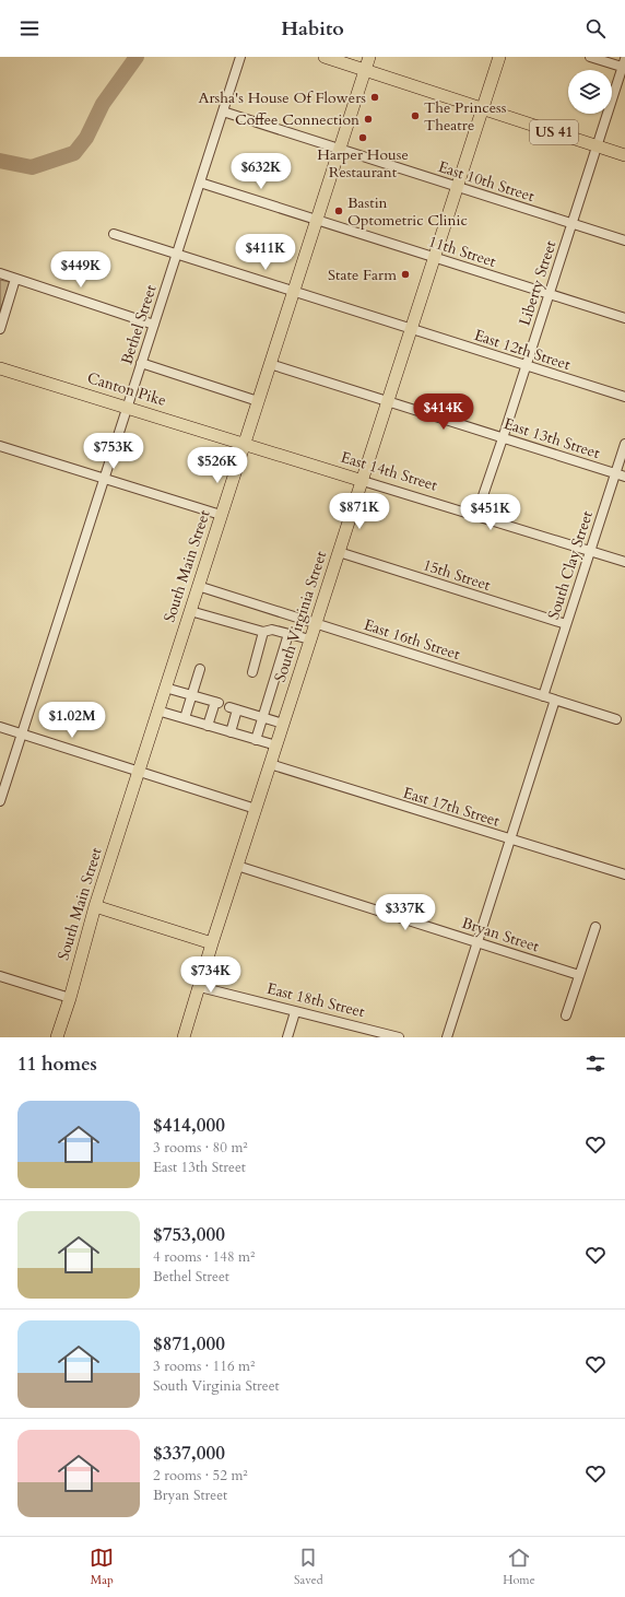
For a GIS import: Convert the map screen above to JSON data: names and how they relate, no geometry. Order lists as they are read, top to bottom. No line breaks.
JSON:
{"streets":{"main road":["US 41","Canton Pike","East 14th Street","South Main Street","South Virginia Street"],"street":["East 10th Street","11th Street","Liberty Street","Bethel Street","East 12th Street","East 13th Street","South Clay Street","15th Street","East 16th Street","East 17th Street","Bryan Street","East 18th Street"]},"crossings":[["US 41","Liberty Street"],["US 41","South Main Street"],["US 41","South Virginia Street"],["East 10th Street","Liberty Street"],["East 10th Street","Bethel Street"],["East 10th Street","South Main Street"],["East 10th Street","South Virginia Street"],["11th Street","Liberty Street"],["11th Street","Bethel Street"],["11th Street","South Main Street"],["11th Street","South Virginia Street"],["Liberty Street","East 12th Street"],["Liberty Street","East 13th Street"],["Liberty Street","East 14th Street"],["Bethel Street","East 12th Street"],["Bethel Street","Canton Pike"],["East 12th Street","South Main Street"],["East 12th Street","South Virginia Street"],["Canton Pike","East 14th Street"],["Canton Pike","South Main Street"],["East 13th Street","South Clay Street"],["East 13th Street","South Main Street"],["East 13th Street","South Virginia Street"],["East 14th Street","South Clay Street"],["East 14th Street","South Main Street"],["East 14th Street","South Virginia Street"],["South Clay Street","15th Street"],["South Clay Street","East 16th Street"],["South Main Street","East 16th Street"],["15th Street","South Virginia Street"],["South Virginia Street","East 16th Street"],["South Virginia Street","East 17th Street"],["South Virginia Street","Bryan Street"],["South Virginia Street","East 18th Street"]],"places":["Arsha's House Of Flowers","The Princess Theatre","Coffee Connection","Harper House Restaurant","Bastin Optometric Clinic","State Farm"],"page":{"header":"Habito","price":["$632K","$411K","$449K","$414K","$753K","$526K","$871K","$451K","$1.02M","$337K","$734K"],"heading":"11 homes","list":[{"name":"$414,000","note":"3 rooms · 80 m² · East 13th Street"},{"name":"$753,000","note":"4 rooms · 148 m² · Bethel Street"},{"name":"$871,000","note":"3 rooms · 116 m² · South Virginia Street"},{"name":"$337,000","note":"2 rooms · 52 m² · Bryan Street"}],"tabs":["Map","Saved","Home"]}}
